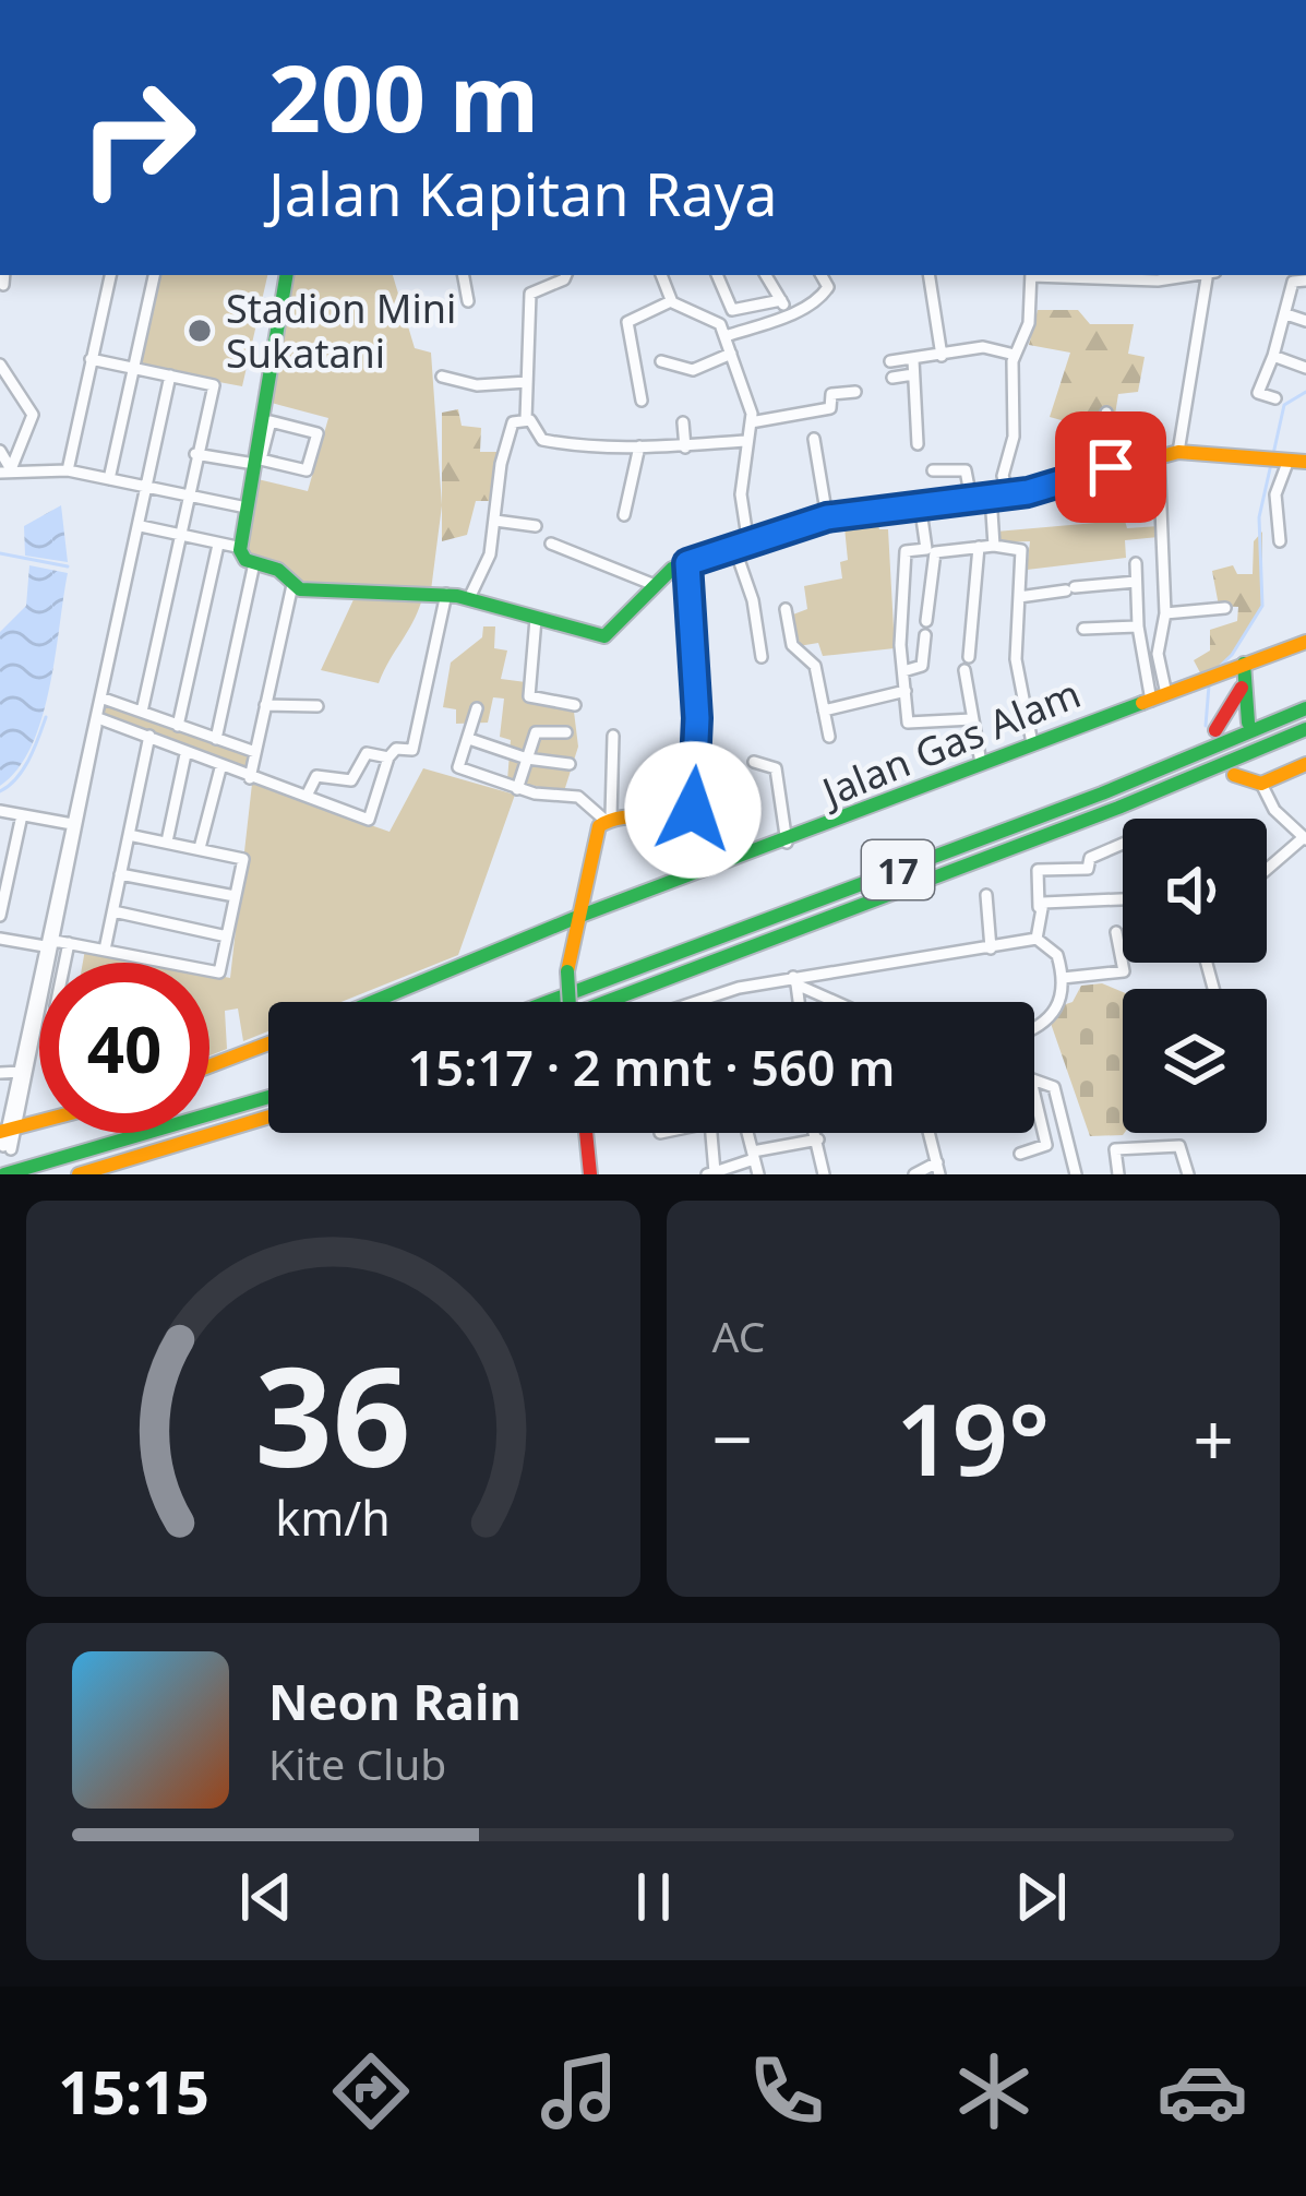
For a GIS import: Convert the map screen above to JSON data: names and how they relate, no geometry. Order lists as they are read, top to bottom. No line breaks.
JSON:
{"streets":{"main road":["Jalan Gas Alam","17"]},"places":["Stadion Mini Sukatani"],"page":{"turn":["200 m","Jalan Kapitan Raya"],"limit":"40","trip":"15:17 · 2 mnt · 560 m","tile":"AC","heat":["−","19°","+"],"song":["Neon Rain","Kite Club"],"tabs":"15:15","gauge":["36","km/h"]}}
